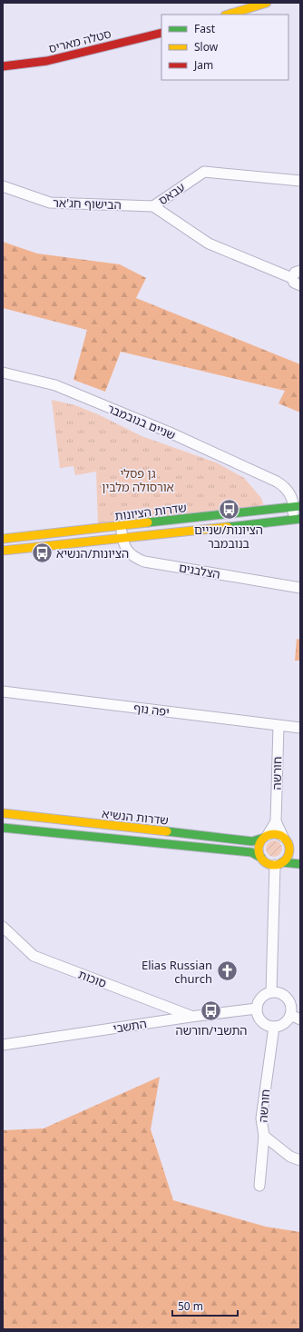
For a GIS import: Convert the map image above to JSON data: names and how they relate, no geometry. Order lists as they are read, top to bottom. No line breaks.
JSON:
{"streets":{"street":["סטלה מאריס","עבאס","הבישוף חג'אר","שניים בנובמבר","שדרות הציונות","הצלבנים","יפה נוף","חורשה","שדרות הנשיא","סוכות","התשבי"]},"crossings":[["עבאס","הבישוף חג'אר"],["שניים בנובמבר","שדרות הציונות"],["שדרות הציונות","הצלבנים"],["יפה נוף","חורשה"],["חורשה","שדרות הנשיא"],["חורשה","התשבי"],["סוכות","התשבי"]],"parks":["גן פסלי אורסולה מלבין"],"places":{"bus stop":["הציונות/שניים בנובמבר","הציונות/הנשיא","התשבי/חורשה"],"church":["Elias Russian church"]},"legend":["Fast","Slow","Jam"],"scale_bar":"50 m"}
